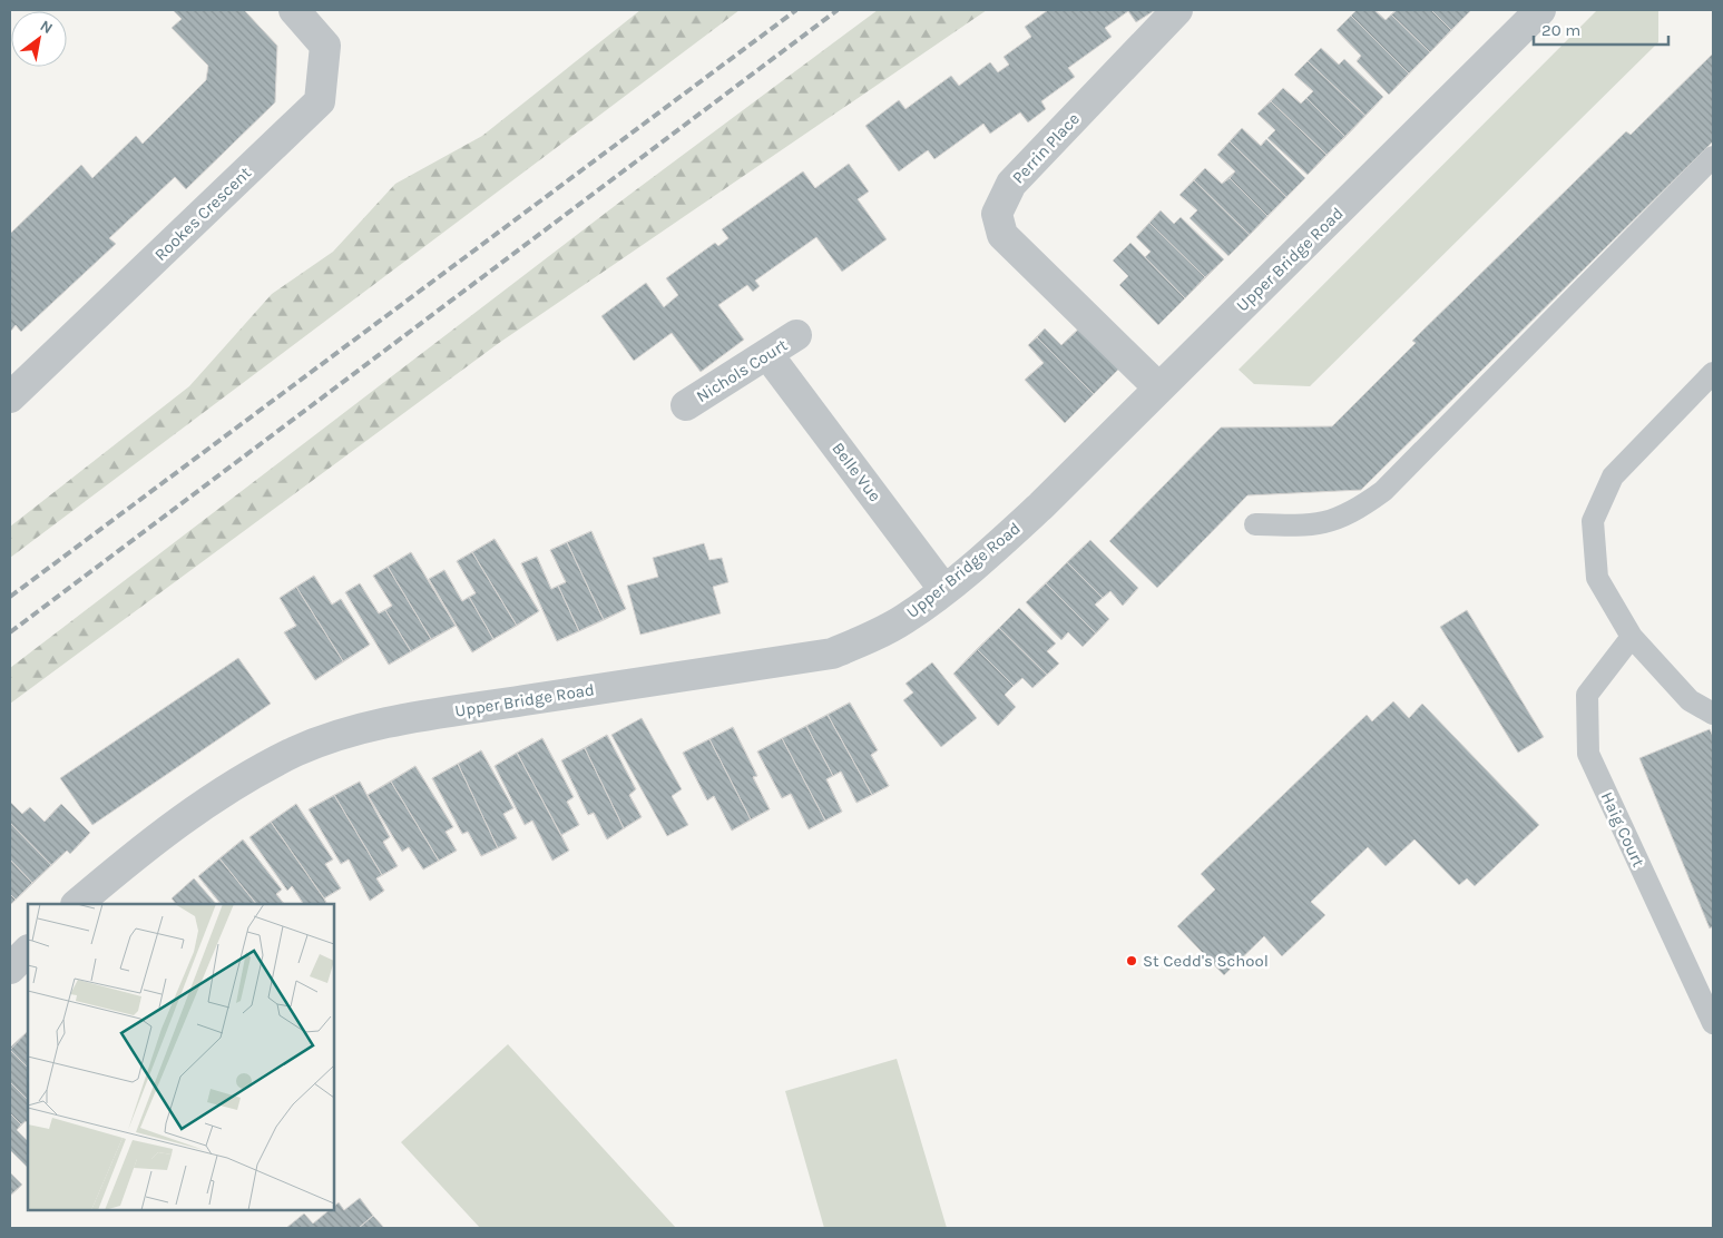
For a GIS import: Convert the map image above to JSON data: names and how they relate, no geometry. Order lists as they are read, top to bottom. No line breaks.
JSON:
{"streets":{"street":["Perrin Place","Rookes Crescent","Upper Bridge Road","Nichols Court","Belle Vue"],"lane":["Haig Court"]},"crossings":[["Perrin Place","Upper Bridge Road"],["Upper Bridge Road","Belle Vue"],["Nichols Court","Belle Vue"]],"places":["St Cedd's School"],"scale_bar":"20 m","north":"top right"}
